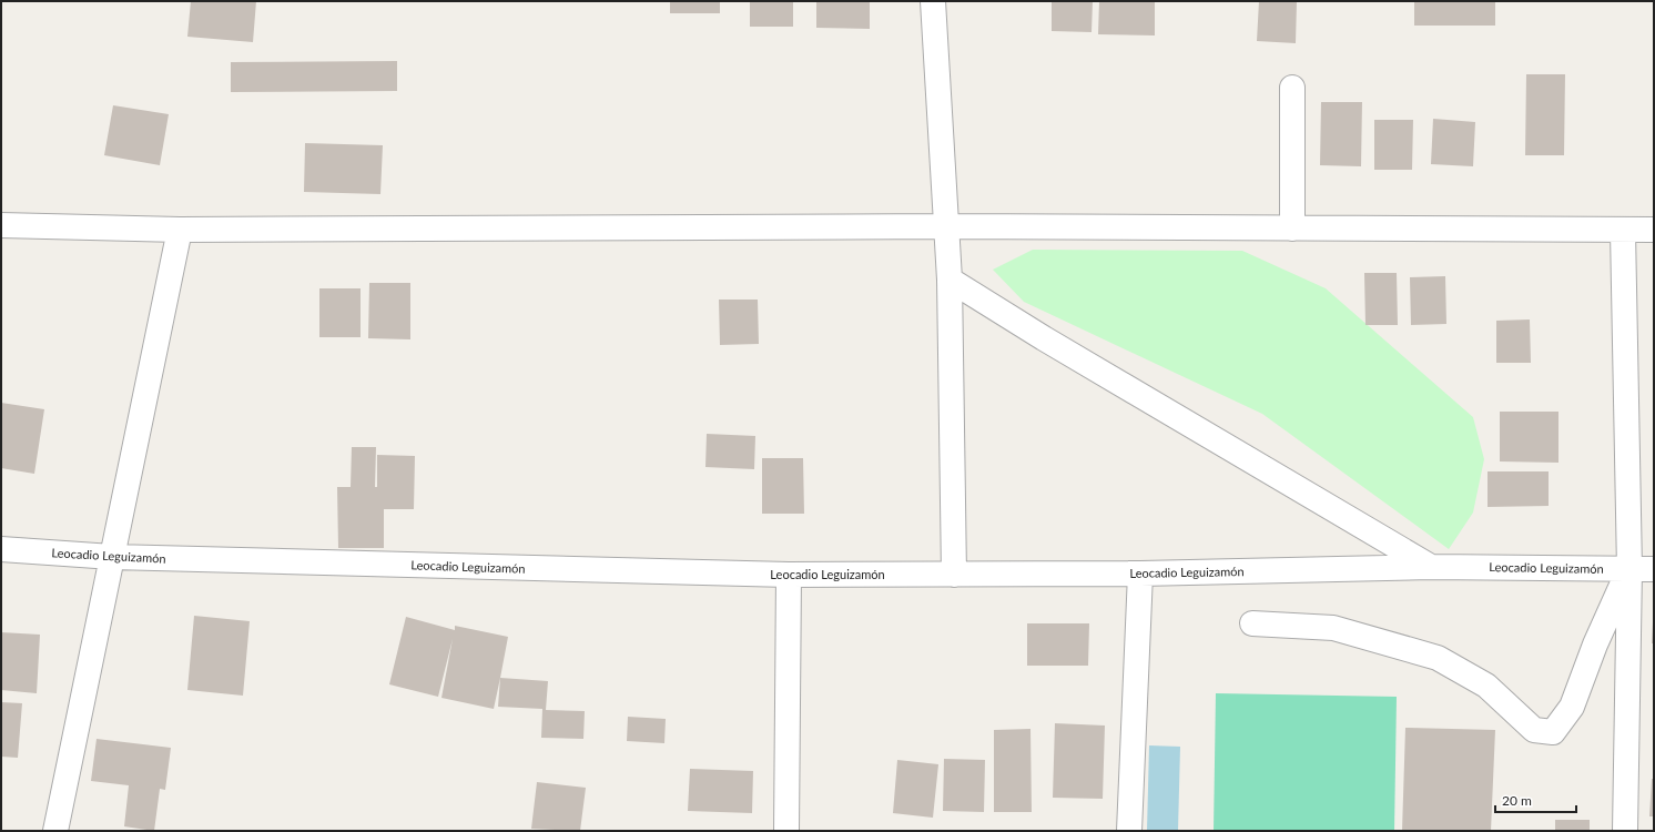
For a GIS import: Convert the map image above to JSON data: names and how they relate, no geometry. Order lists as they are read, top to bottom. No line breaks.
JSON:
{"streets":{"street":["Leocadio Leguizamón"]},"scale_bar":"20 m"}
